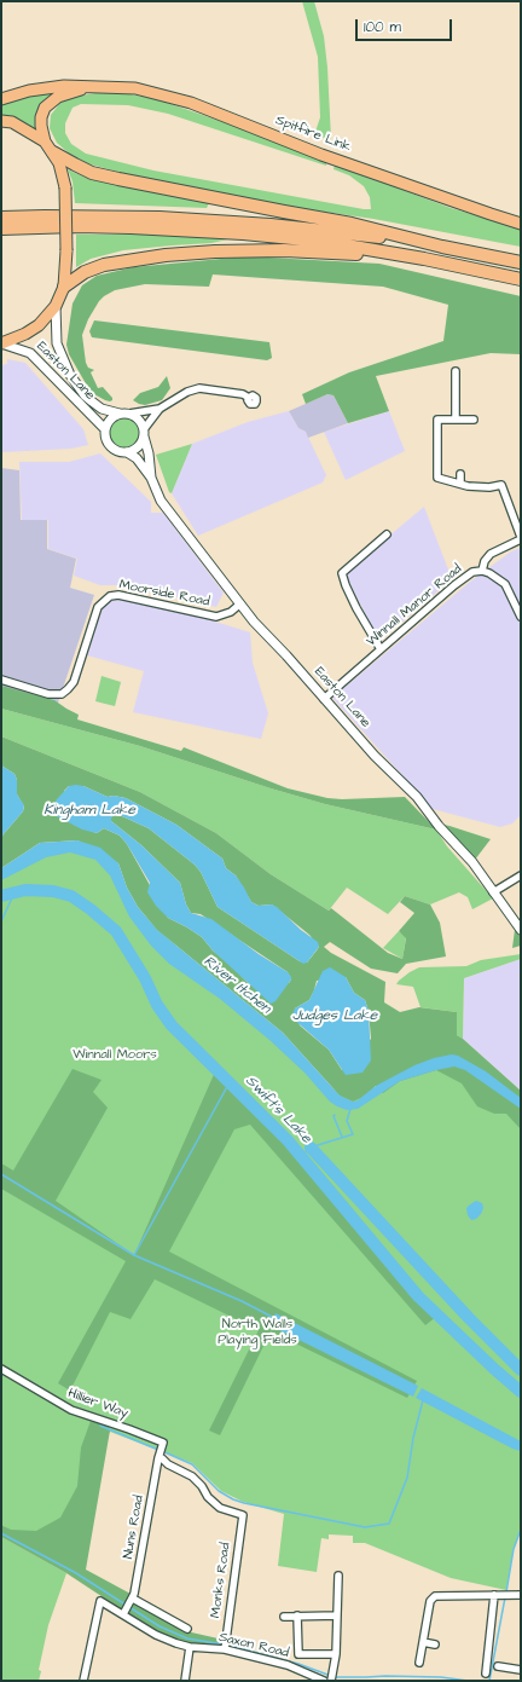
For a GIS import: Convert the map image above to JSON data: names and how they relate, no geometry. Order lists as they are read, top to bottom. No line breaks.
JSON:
{"streets":{"highway":["Spitfire Link"],"street":["Easton Lane","Moorside Road","Winnall Manor Road","Hillier Way","Nuns Road","Monks Road","Saxon Road"]},"crossings":[["Easton Lane","Moorside Road"],["Easton Lane","Winnall Manor Road"],["Hillier Way","Nuns Road"],["Nuns Road","Monks Road"],["Nuns Road","Saxon Road"],["Monks Road","Saxon Road"]],"water":["Kingham Lake","River Itchen","Judges Lake","Swift's Lake"],"parks":["Winnall Moors","North Walls Playing Fields"],"scale_bar":"100 m"}
